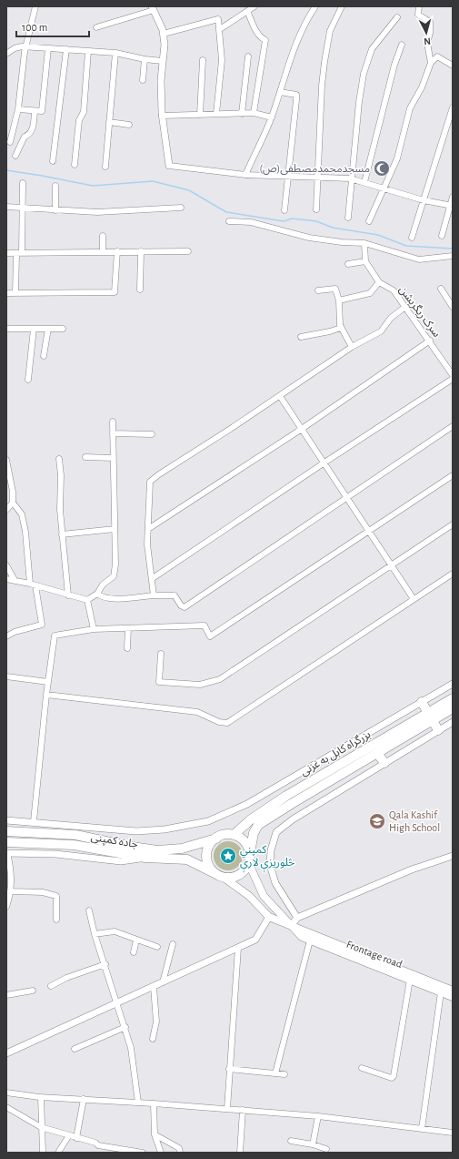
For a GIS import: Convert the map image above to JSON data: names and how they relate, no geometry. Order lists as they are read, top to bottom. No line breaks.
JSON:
{"streets":{"highway":["بزرگراه کابل به غزنی","جاده کمپنی"],"main road":["Frontage road"],"street":["سرک ریگریشن"]},"crossings":[["بزرگراه کابل به غزنی","جاده کمپنی"]],"places":{"mosque":["مسجدمحمدمصطفی(ص)"],"school or university":["Qala Kashif High School"],"place":["کمپني څلوريزې لارې"]},"scale_bar":"100 m","north":"bottom"}
